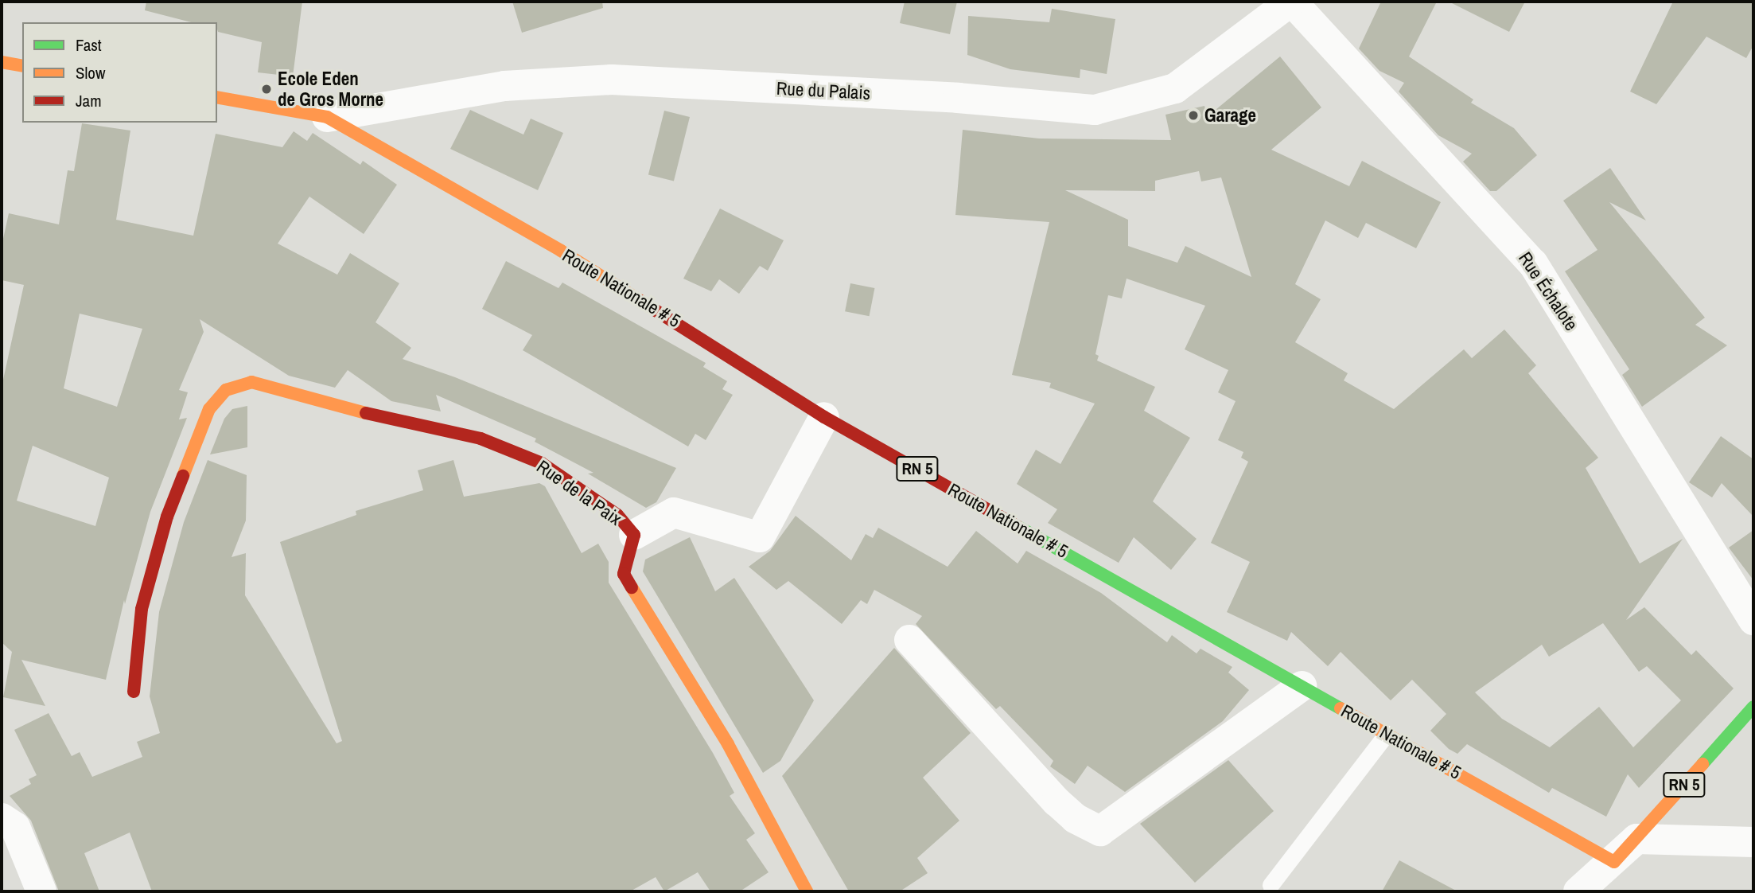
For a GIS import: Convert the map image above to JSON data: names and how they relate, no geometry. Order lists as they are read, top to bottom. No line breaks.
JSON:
{"streets":{"main road":["Route Nationale # 5","RN 5","Rue de la Paix"],"street":["Rue du Palais","Rue Échalote"]},"crossings":[["Rue du Palais","Route Nationale # 5"],["Rue du Palais","Rue Échalote"]],"places":["Ecole Eden de Gros Morne","Garage"],"legend":["Fast","Slow","Jam"]}
